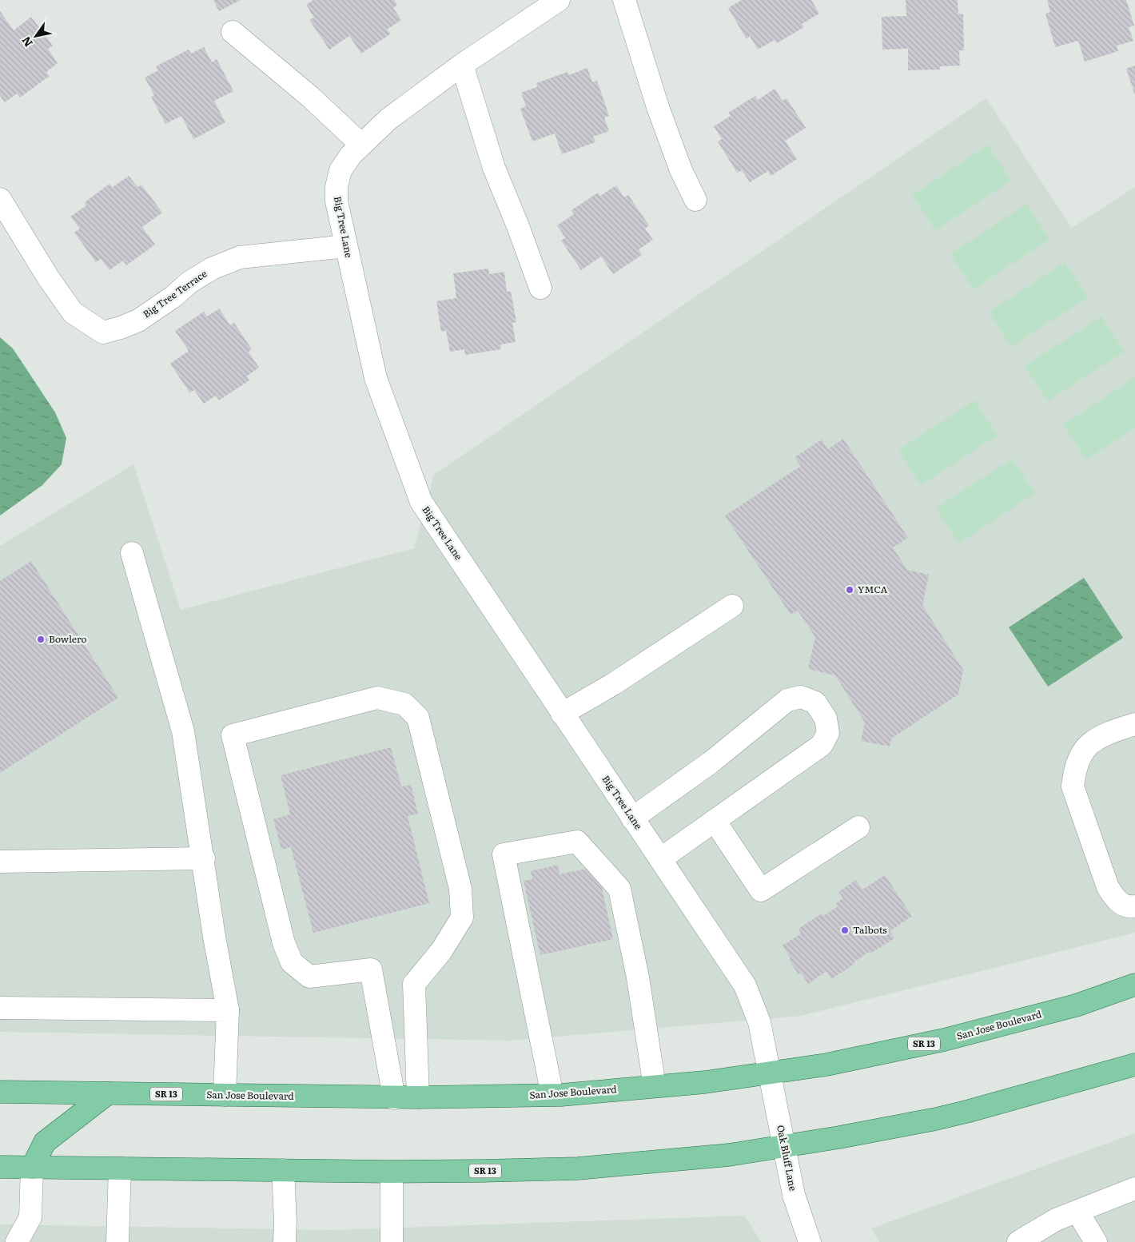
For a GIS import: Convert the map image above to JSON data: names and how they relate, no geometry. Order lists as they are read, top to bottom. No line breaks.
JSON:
{"streets":{"main road":["San Jose Boulevard","SR 13"],"street":["Big Tree Lane","Big Tree Terrace","Oak Bluff Lane"]},"crossings":[["Big Tree Lane","Big Tree Terrace"],["Big Tree Lane","San Jose Boulevard"],["Big Tree Lane","Oak Bluff Lane"],["San Jose Boulevard","Oak Bluff Lane"],["SR 13","Oak Bluff Lane"]],"places":["YMCA","Bowlero","Talbots"],"north":"bottom left"}
